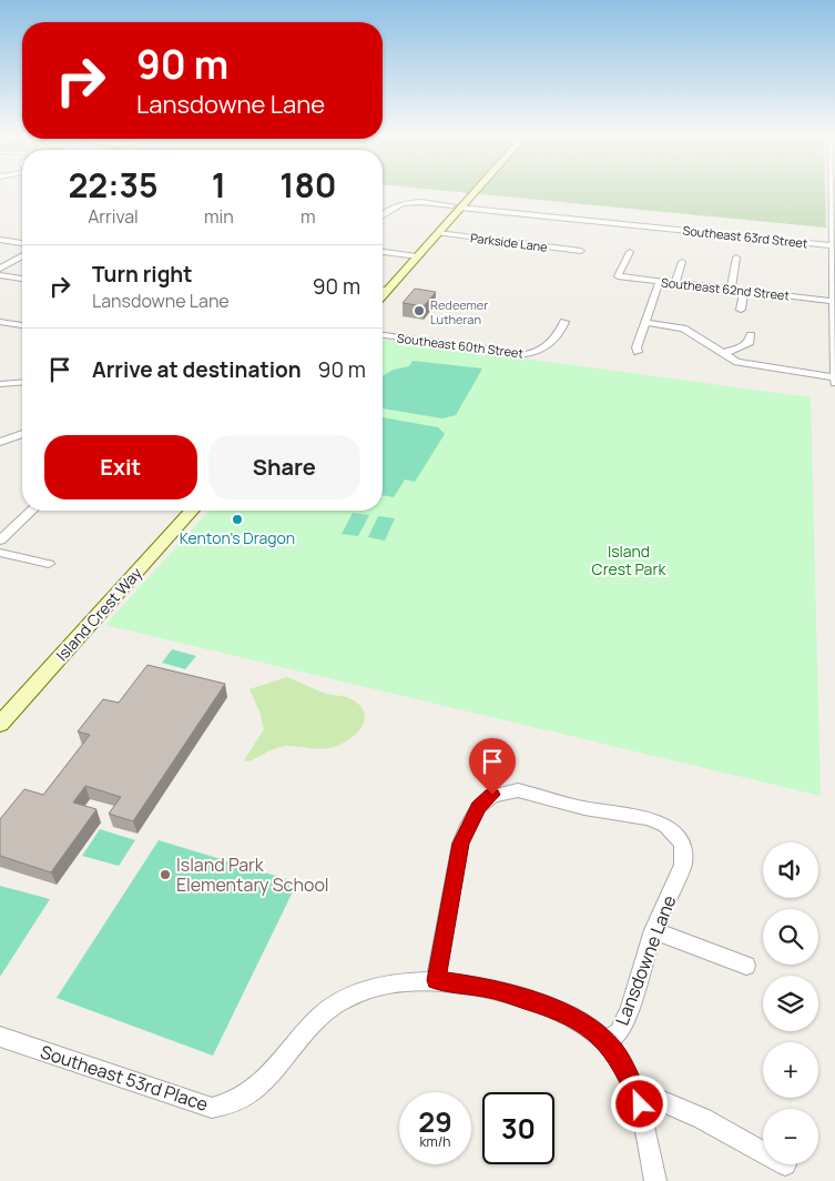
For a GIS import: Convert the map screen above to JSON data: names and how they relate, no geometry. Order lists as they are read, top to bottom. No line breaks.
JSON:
{"streets":{"main road":["Island Crest Way"],"street":["Southeast 63rd Street","Parkside Lane","Southeast 62nd Street","Southeast 60th Street","Lansdowne Lane","Southeast 53rd Place"]},"crossings":[["Lansdowne Lane","Southeast 53rd Place"]],"parks":["Island Crest Park"],"places":["Redeemer Lutheran","Kenton's Dragon","Island Park Elementary School"],"page":{"turn":["90 m","Lansdowne Lane"],"eta":["22:35","Arrival","1","min","180","m"],"list":[{"name":"Turn right","note":"Lansdowne Lane","value":"90 m"},{"name":"Arrive at destination","value":"90 m"}],"buttons":["Exit","Share"],"map_buttons":["+","−"],"speed":"29 km/h","limit":"30"}}
